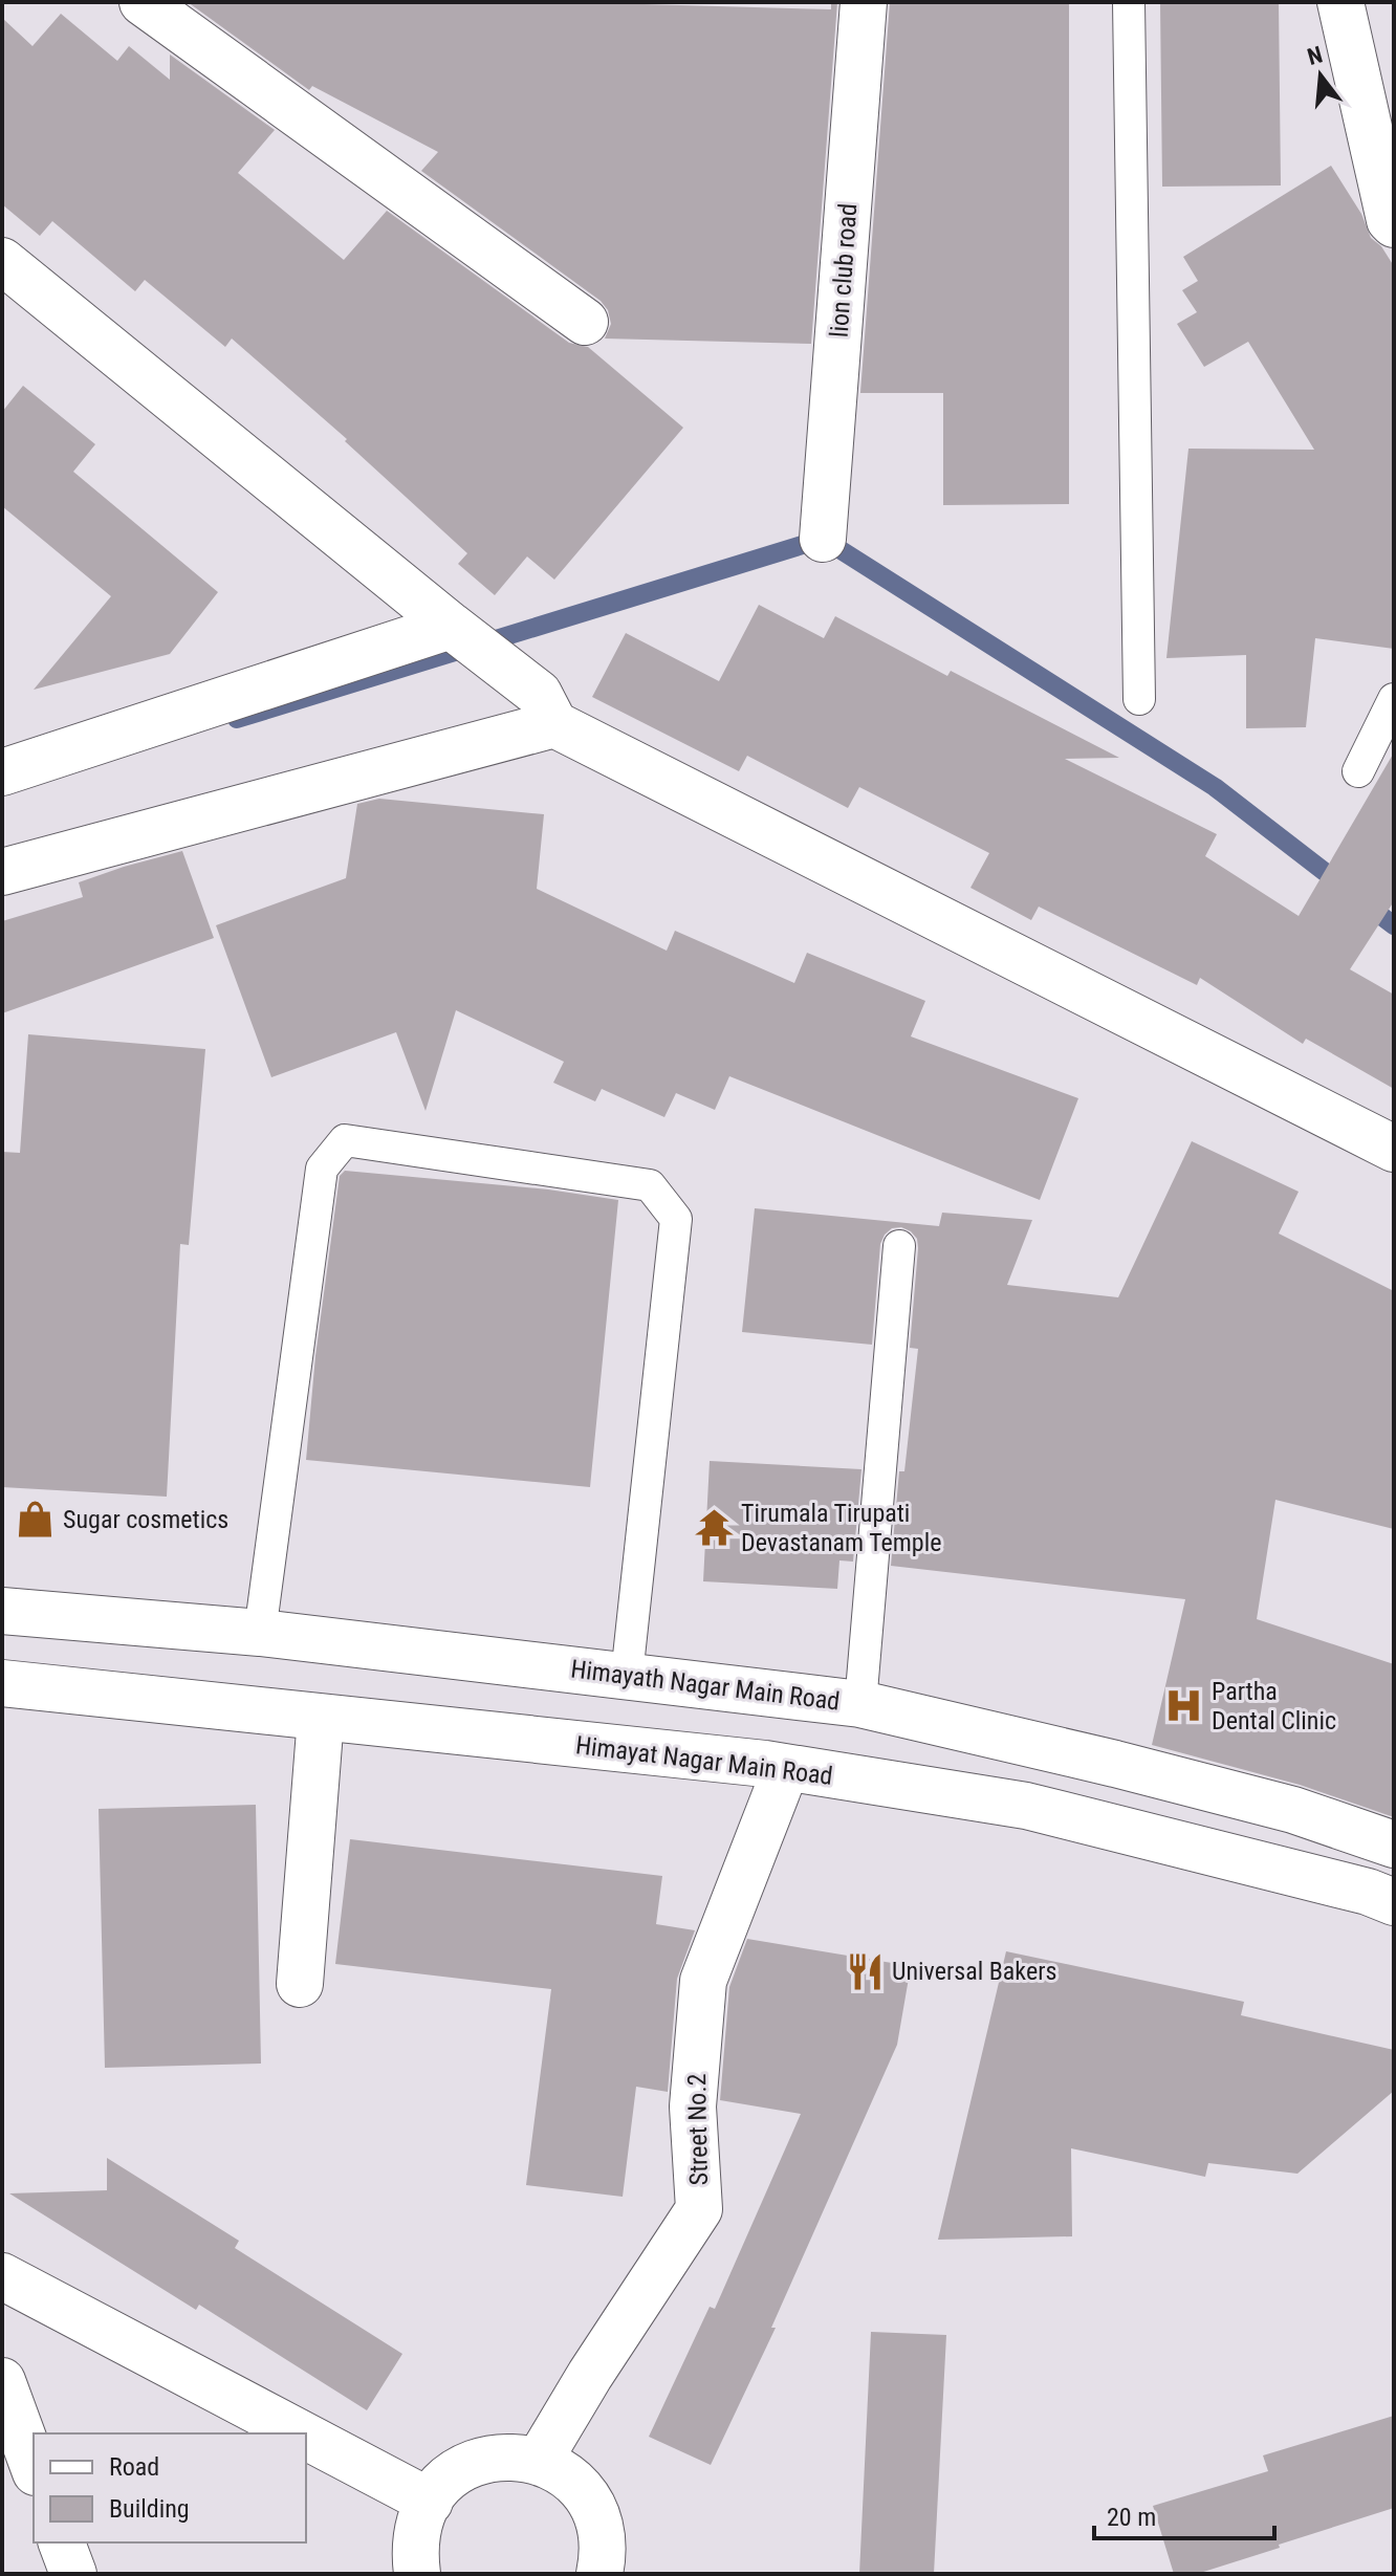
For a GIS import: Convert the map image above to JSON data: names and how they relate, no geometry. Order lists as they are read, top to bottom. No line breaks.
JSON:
{"streets":{"street":["lion club road","Himayath Nagar Main Road","Himayat Nagar Main Road","Street No.2"]},"crossings":[["Himayat Nagar Main Road","Street No.2"]],"places":{"shop":["Sugar cosmetics"],"temple":["Tirumala Tirupati Devastanam Temple"],"hospital":["Partha Dental Clinic"],"restaurant":["Universal Bakers"]},"legend":["Road","Building"],"scale_bar":"20 m","north":"top"}
